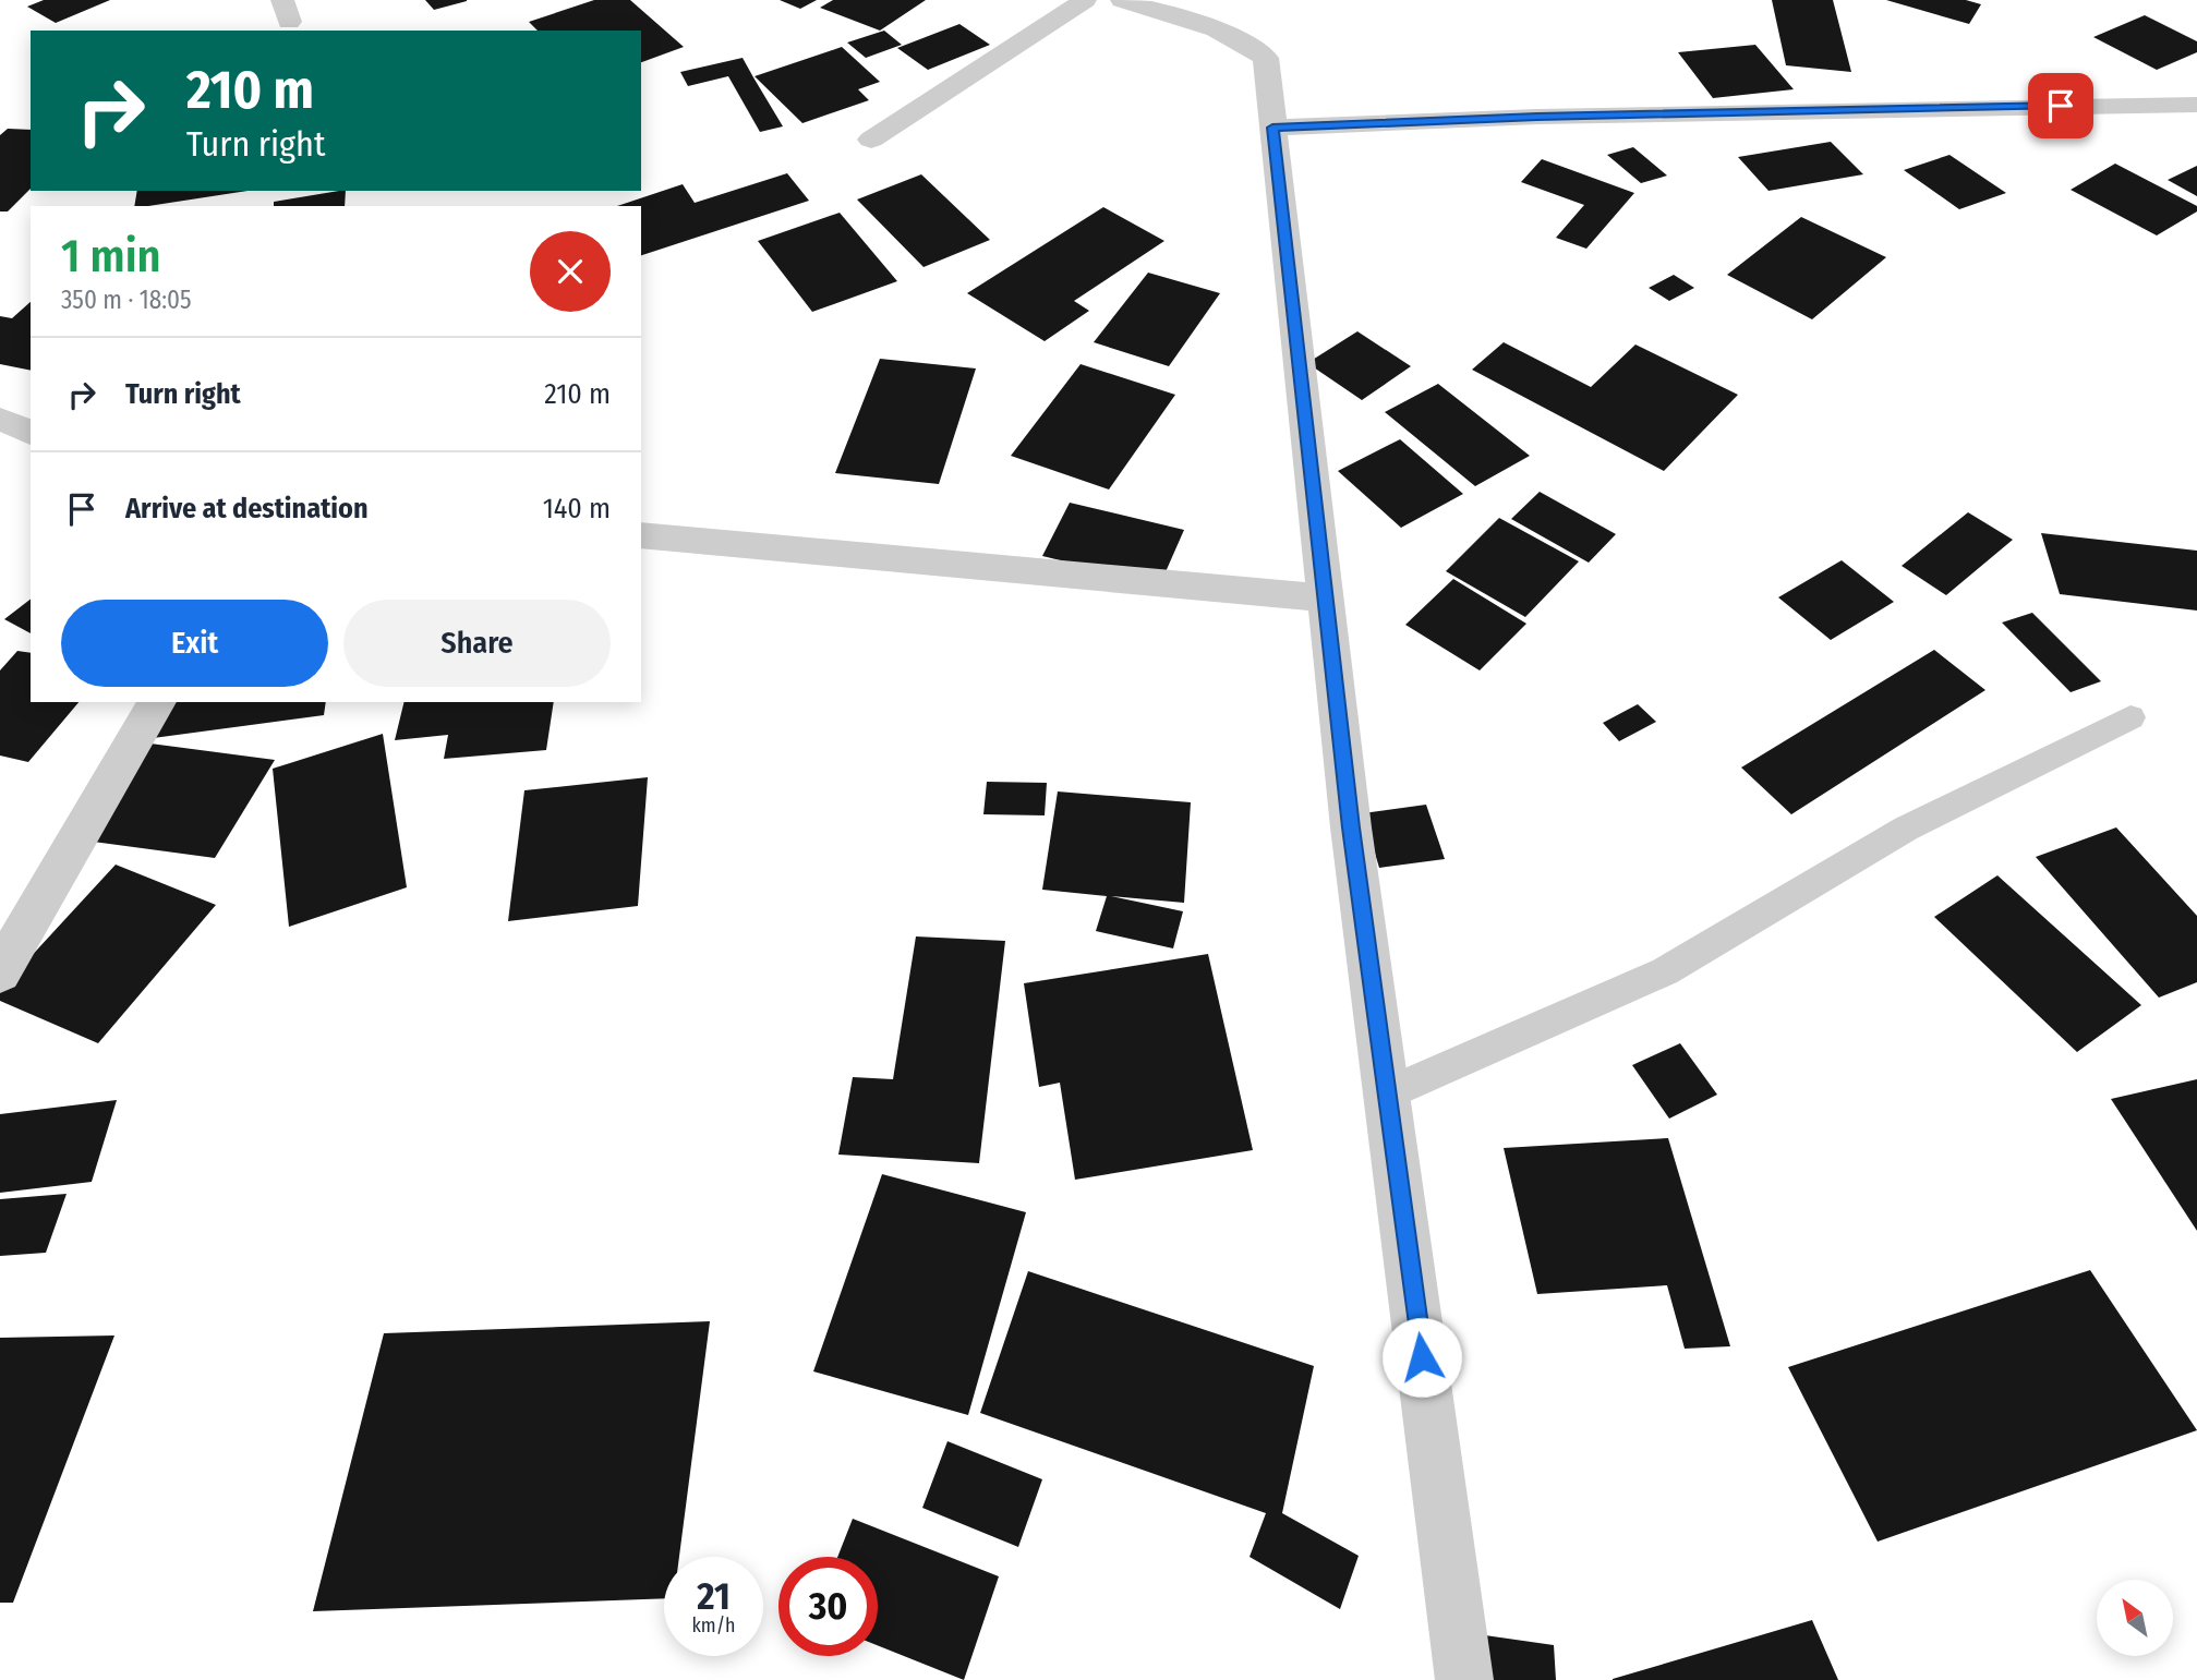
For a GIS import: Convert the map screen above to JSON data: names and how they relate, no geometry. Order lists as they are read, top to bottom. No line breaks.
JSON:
{"north":"top left","page":{"turn":["210 m","Turn right"],"heading":["1 min","350 m · 18:05"],"list":[{"name":"Turn right","value":"210 m"},{"name":"Arrive at destination","value":"140 m"}],"buttons":["Exit","Share"],"speed":"21 km/h","limit":"30"}}
